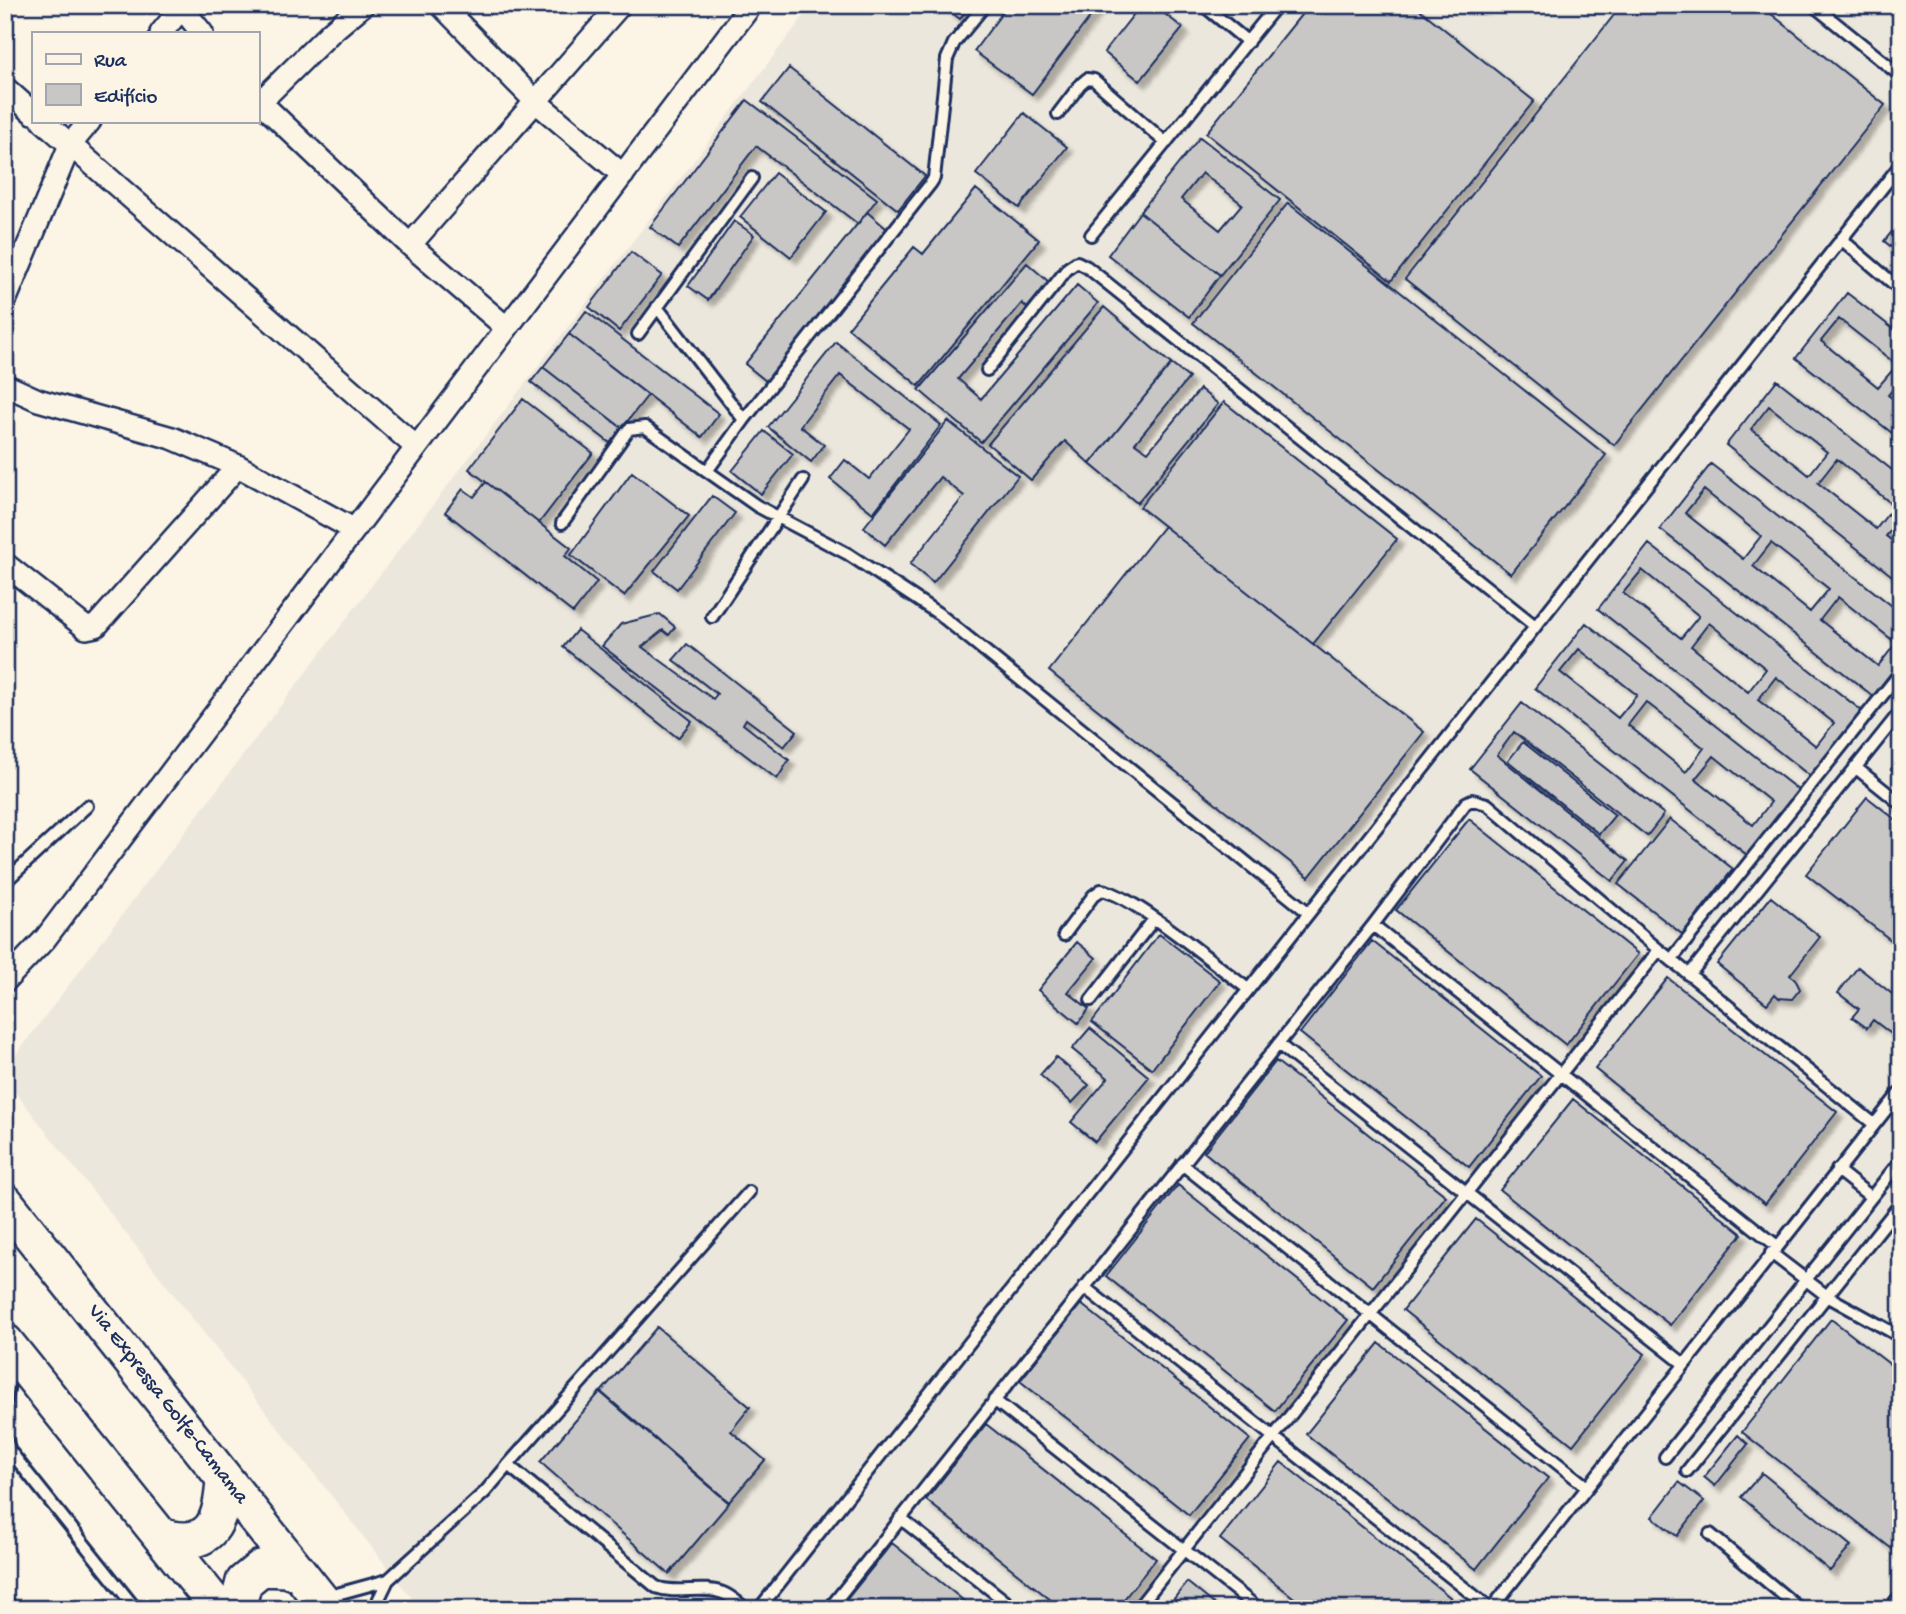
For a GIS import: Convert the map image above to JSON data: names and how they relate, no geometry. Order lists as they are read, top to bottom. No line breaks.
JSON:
{"streets":{"highway":["Via Expressa Golfe-Camama"]},"legend":["Rua","Edifício"]}
